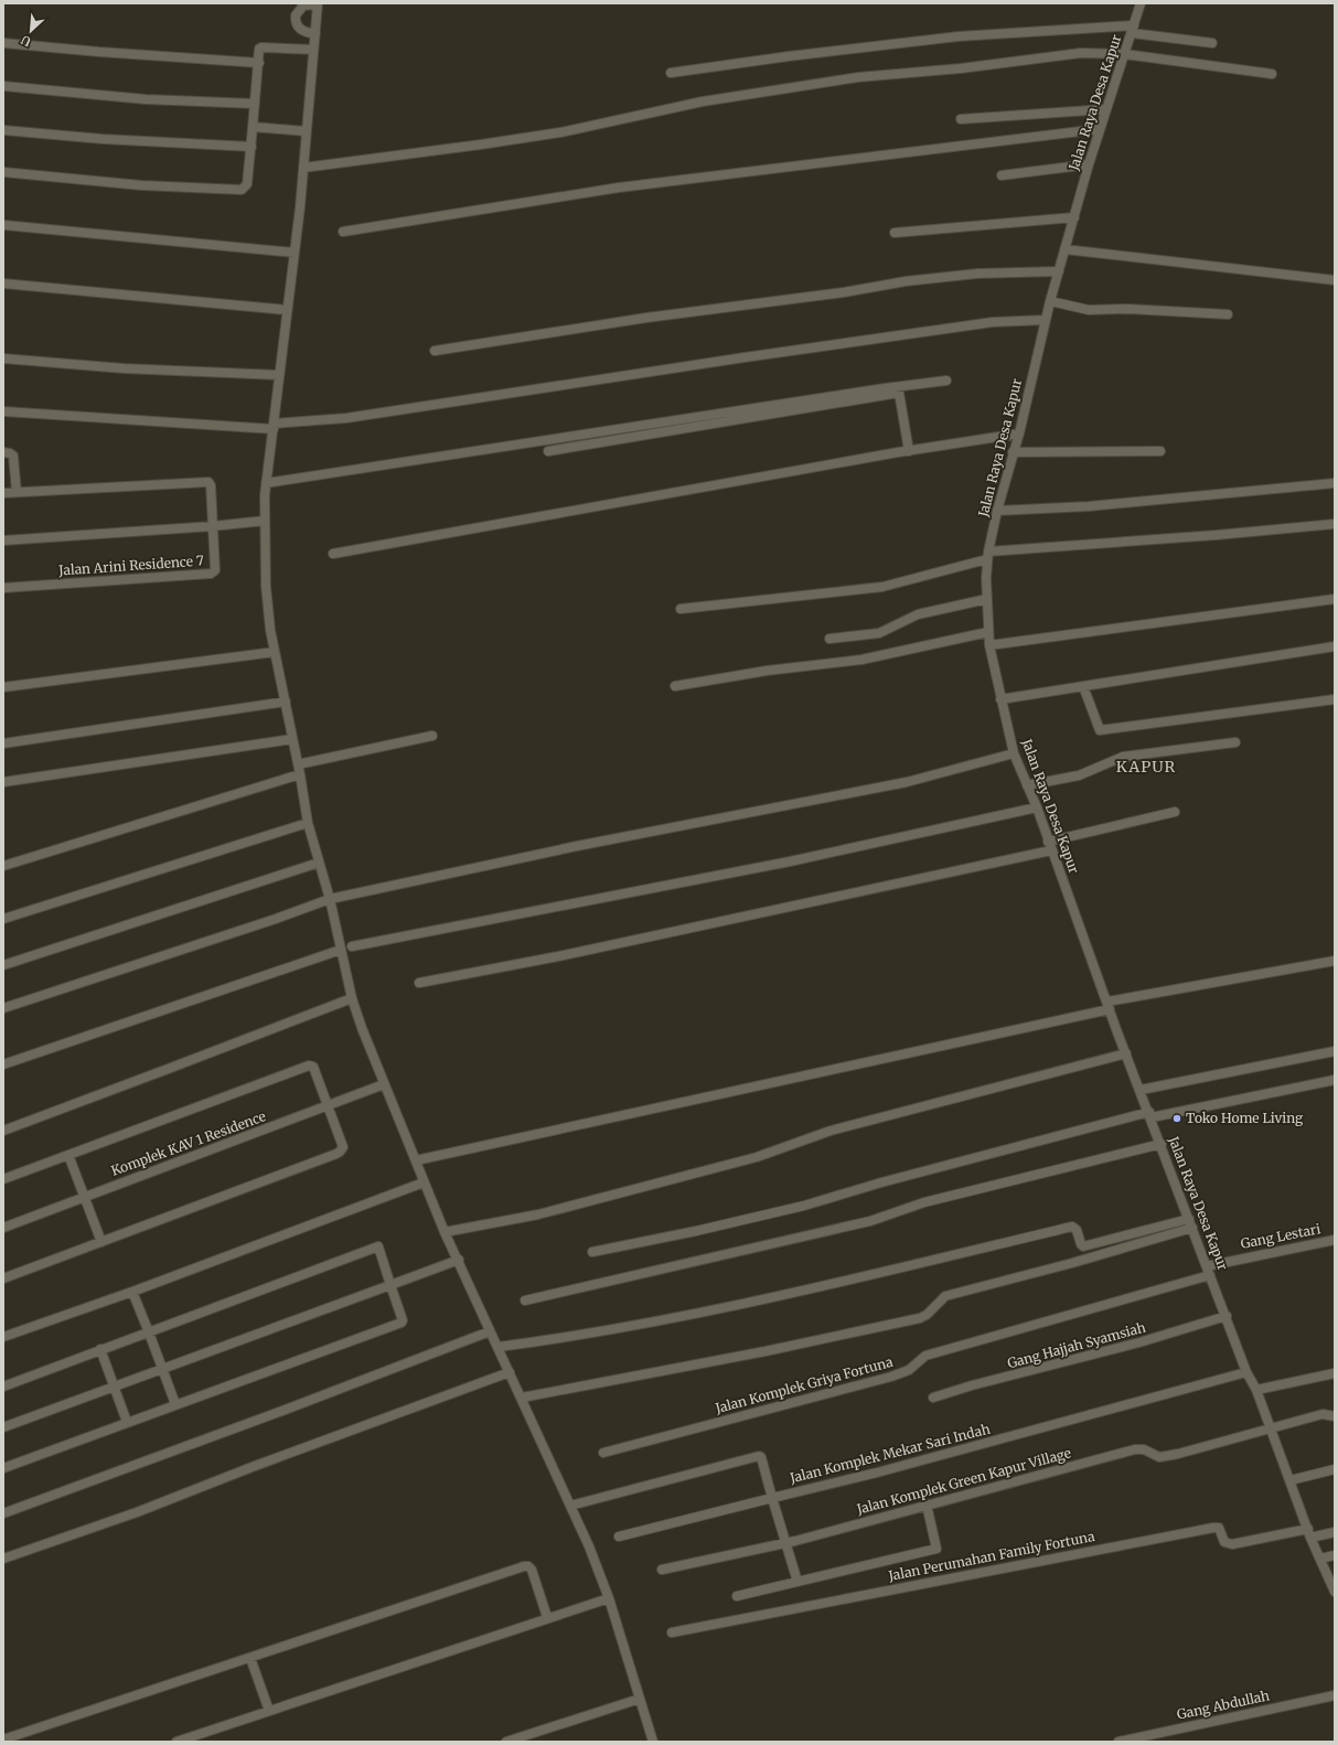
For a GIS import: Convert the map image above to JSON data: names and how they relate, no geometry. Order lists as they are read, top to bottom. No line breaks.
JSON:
{"streets":{"street":["Jalan Raya Desa Kapur","Jalan Arini Residence 7","Komplek KAV 1 Residence","Gang Lestari","Gang Hajjah Syamsiah","Jalan Komplek Griya Fortuna","Jalan Komplek Mekar Sari Indah","Jalan Komplek Green Kapur Village","Jalan Perumahan Family Fortuna","Gang Abdullah"]},"crossings":[["Jalan Raya Desa Kapur","Gang Lestari"],["Jalan Raya Desa Kapur","Gang Hajjah Syamsiah"],["Jalan Raya Desa Kapur","Jalan Komplek Griya Fortuna"],["Jalan Raya Desa Kapur","Jalan Komplek Mekar Sari Indah"],["Jalan Raya Desa Kapur","Jalan Komplek Green Kapur Village"],["Jalan Raya Desa Kapur","Jalan Perumahan Family Fortuna"]],"districts":["KAPUR"],"places":["Toko Home Living"],"north":"bottom left"}
